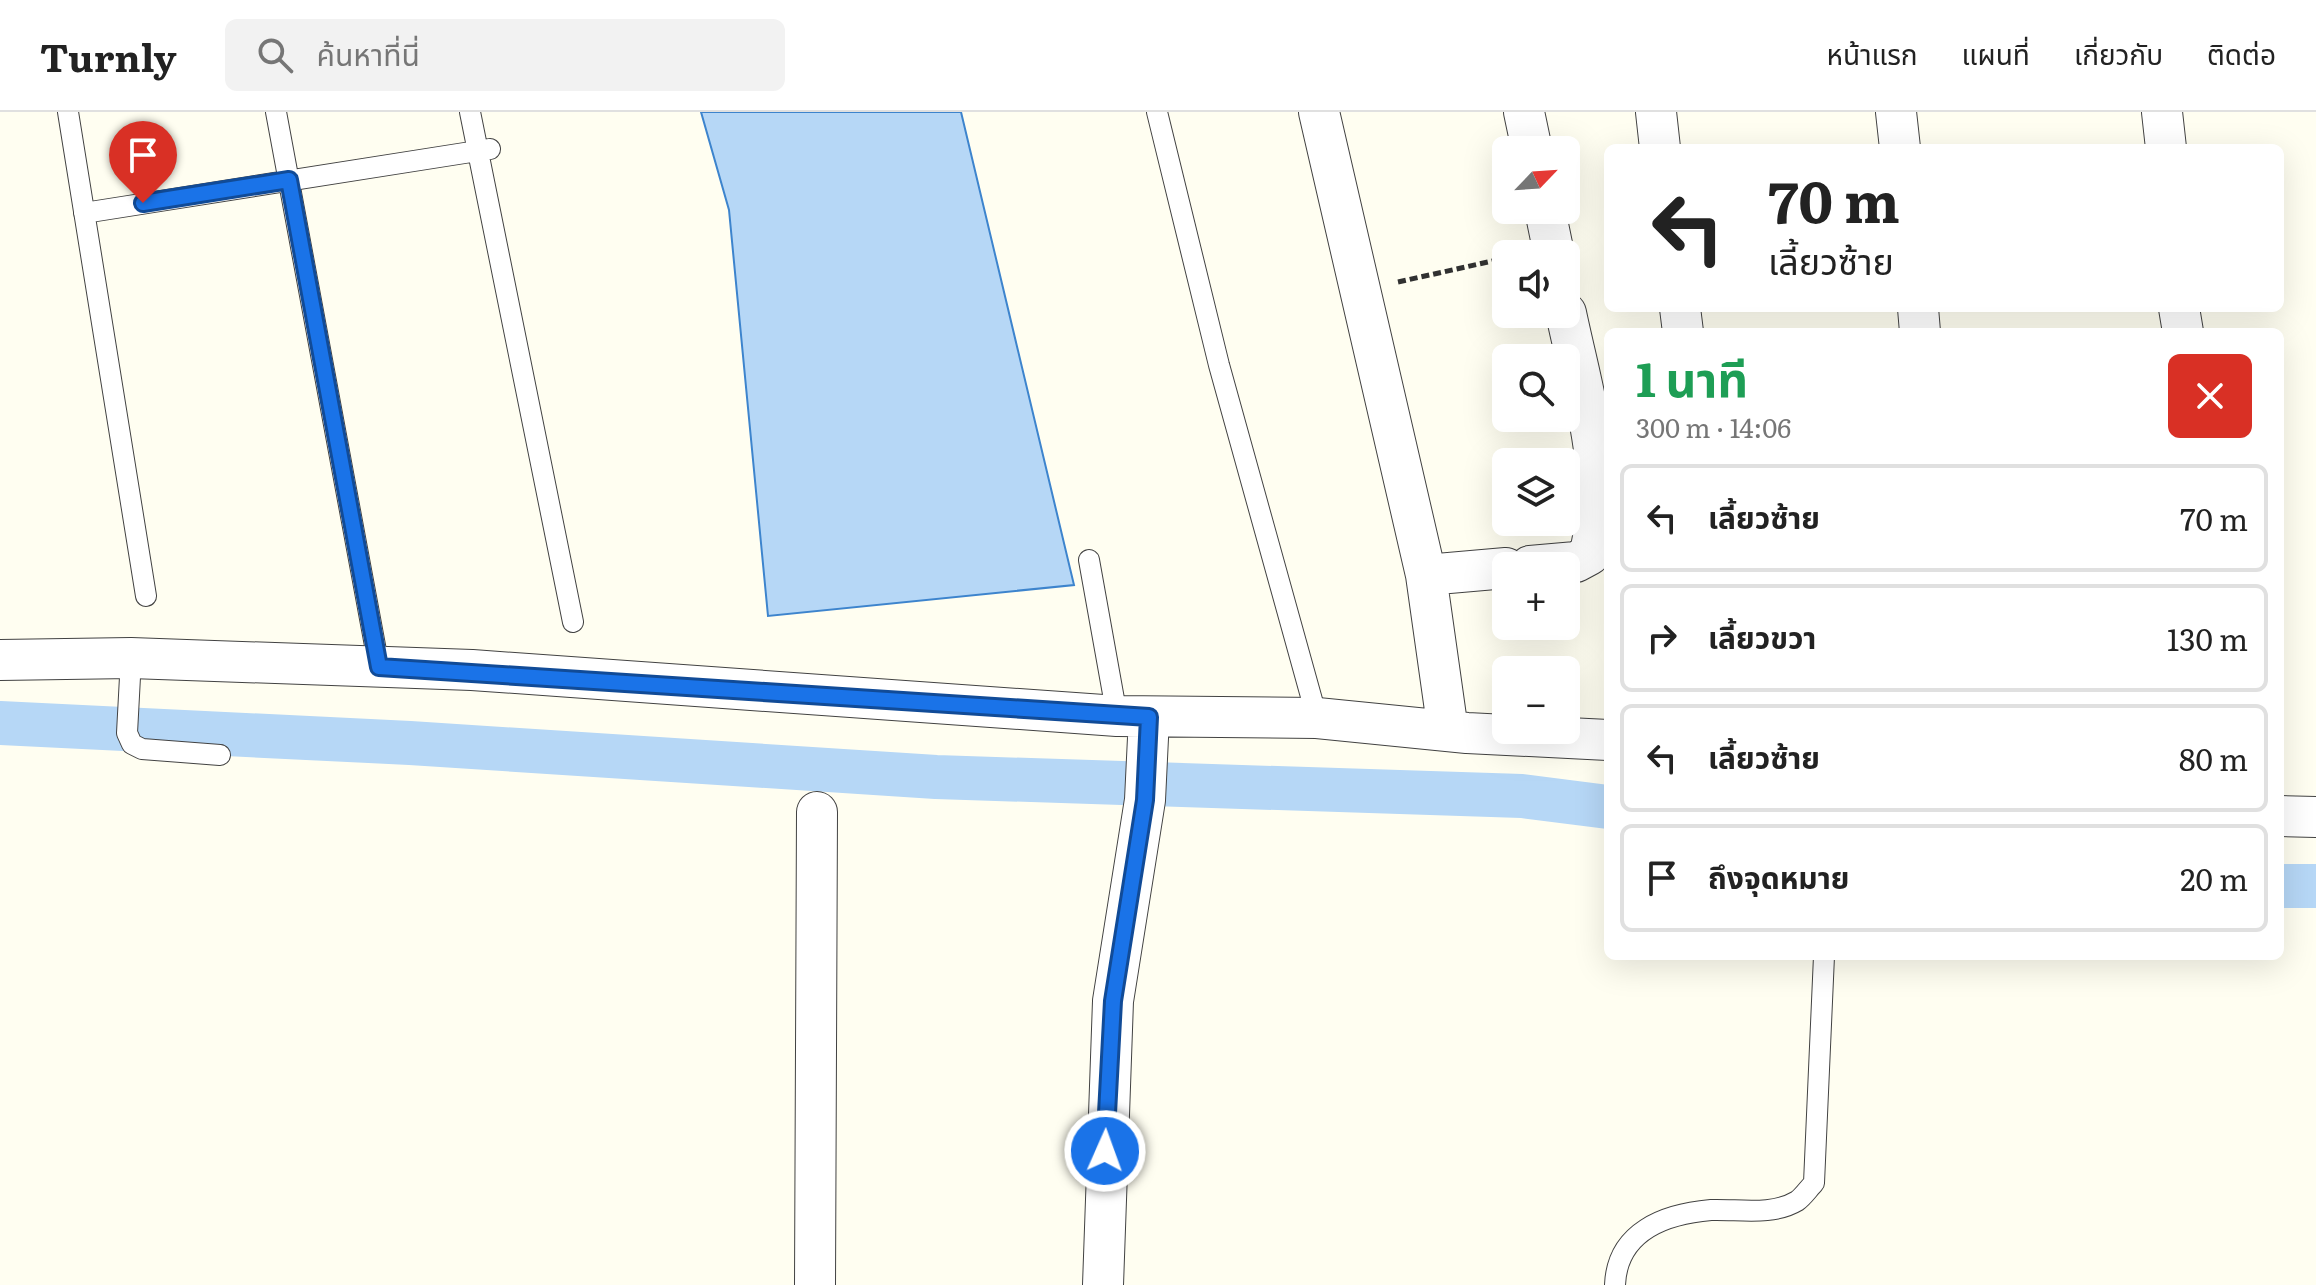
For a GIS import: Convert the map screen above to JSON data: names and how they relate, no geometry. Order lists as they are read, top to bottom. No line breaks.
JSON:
{"north":"top right","page":{"header":"Turnly","search":"ค้นหาที่นี่","nav":["หน้าแรก","แผนที่","เกี่ยวกับ","ติดต่อ"],"map_buttons":["+","−"],"turn":["70 m","เลี้ยวซ้าย"],"heading":["1 นาที","300 m · 14:06"],"list":[{"name":"เลี้ยวซ้าย","value":"70 m"},{"name":"เลี้ยวขวา","value":"130 m"},{"name":"เลี้ยวซ้าย","value":"80 m"},{"name":"ถึงจุดหมาย","value":"20 m"}]}}
